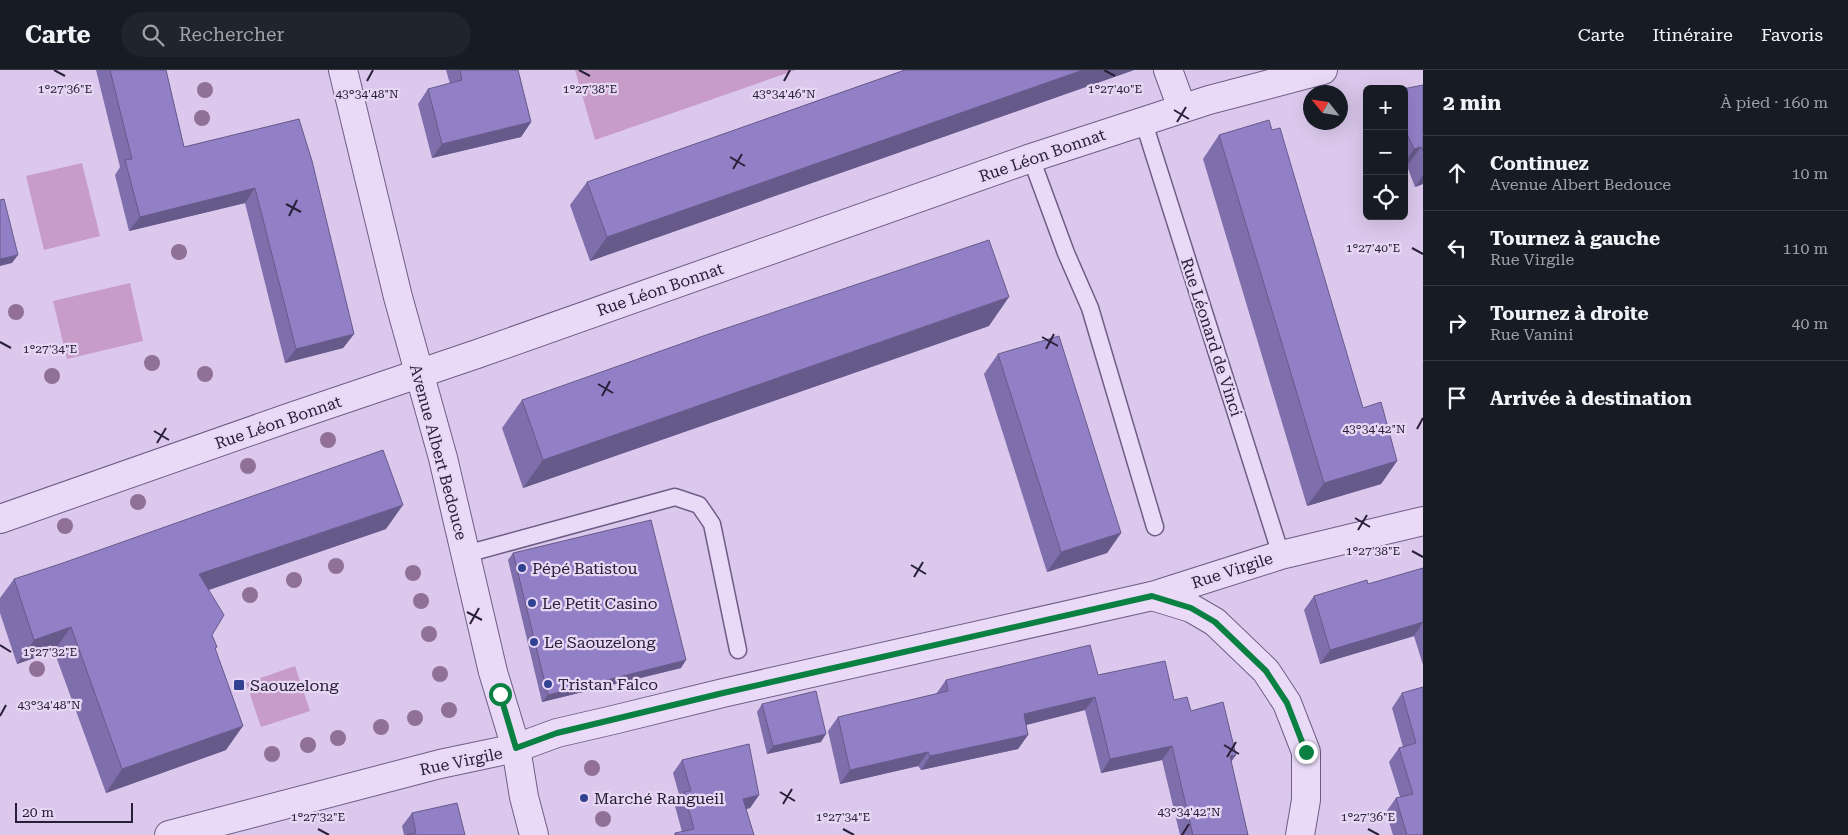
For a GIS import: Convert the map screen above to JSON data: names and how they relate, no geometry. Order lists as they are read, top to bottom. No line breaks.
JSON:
{"streets":{"street":["Rue Léon Bonnat","Avenue Albert Bedouce","Rue Virgile"],"lane":["Rue Léonard de Vinci"]},"crossings":[["Rue Léon Bonnat","Rue Léonard de Vinci"],["Rue Léon Bonnat","Avenue Albert Bedouce"],["Rue Léonard de Vinci","Rue Virgile"],["Avenue Albert Bedouce","Rue Virgile"]],"places":{"other":["Pépé Batistou","Le Petit Casino","Le Saouzelong","Tristan Falco","Marché Rangueil"],"transit":["Saouzelong"]},"scale_bar":"20 m","north":"top left","page":{"header":"Carte","search":"Rechercher","nav":["Carte","Itinéraire","Favoris"],"heading":["2 min","À pied · 160 m"],"map_buttons":["+","−"],"list":[["Continuez","Avenue Albert Bedouce","10 m"],["Tournez à gauche","Rue Virgile","110 m"],["Tournez à droite","Rue Vanini","40 m"],"Arrivée à destination"],"scale":"20 m"},"coordinates":["1°27'38\"E","1°27'36\"E","1°27'40\"E","43°34'46\"N","43°34'48\"N","1°27'34\"E","43°34'42\"N","1°27'32\"E"]}
